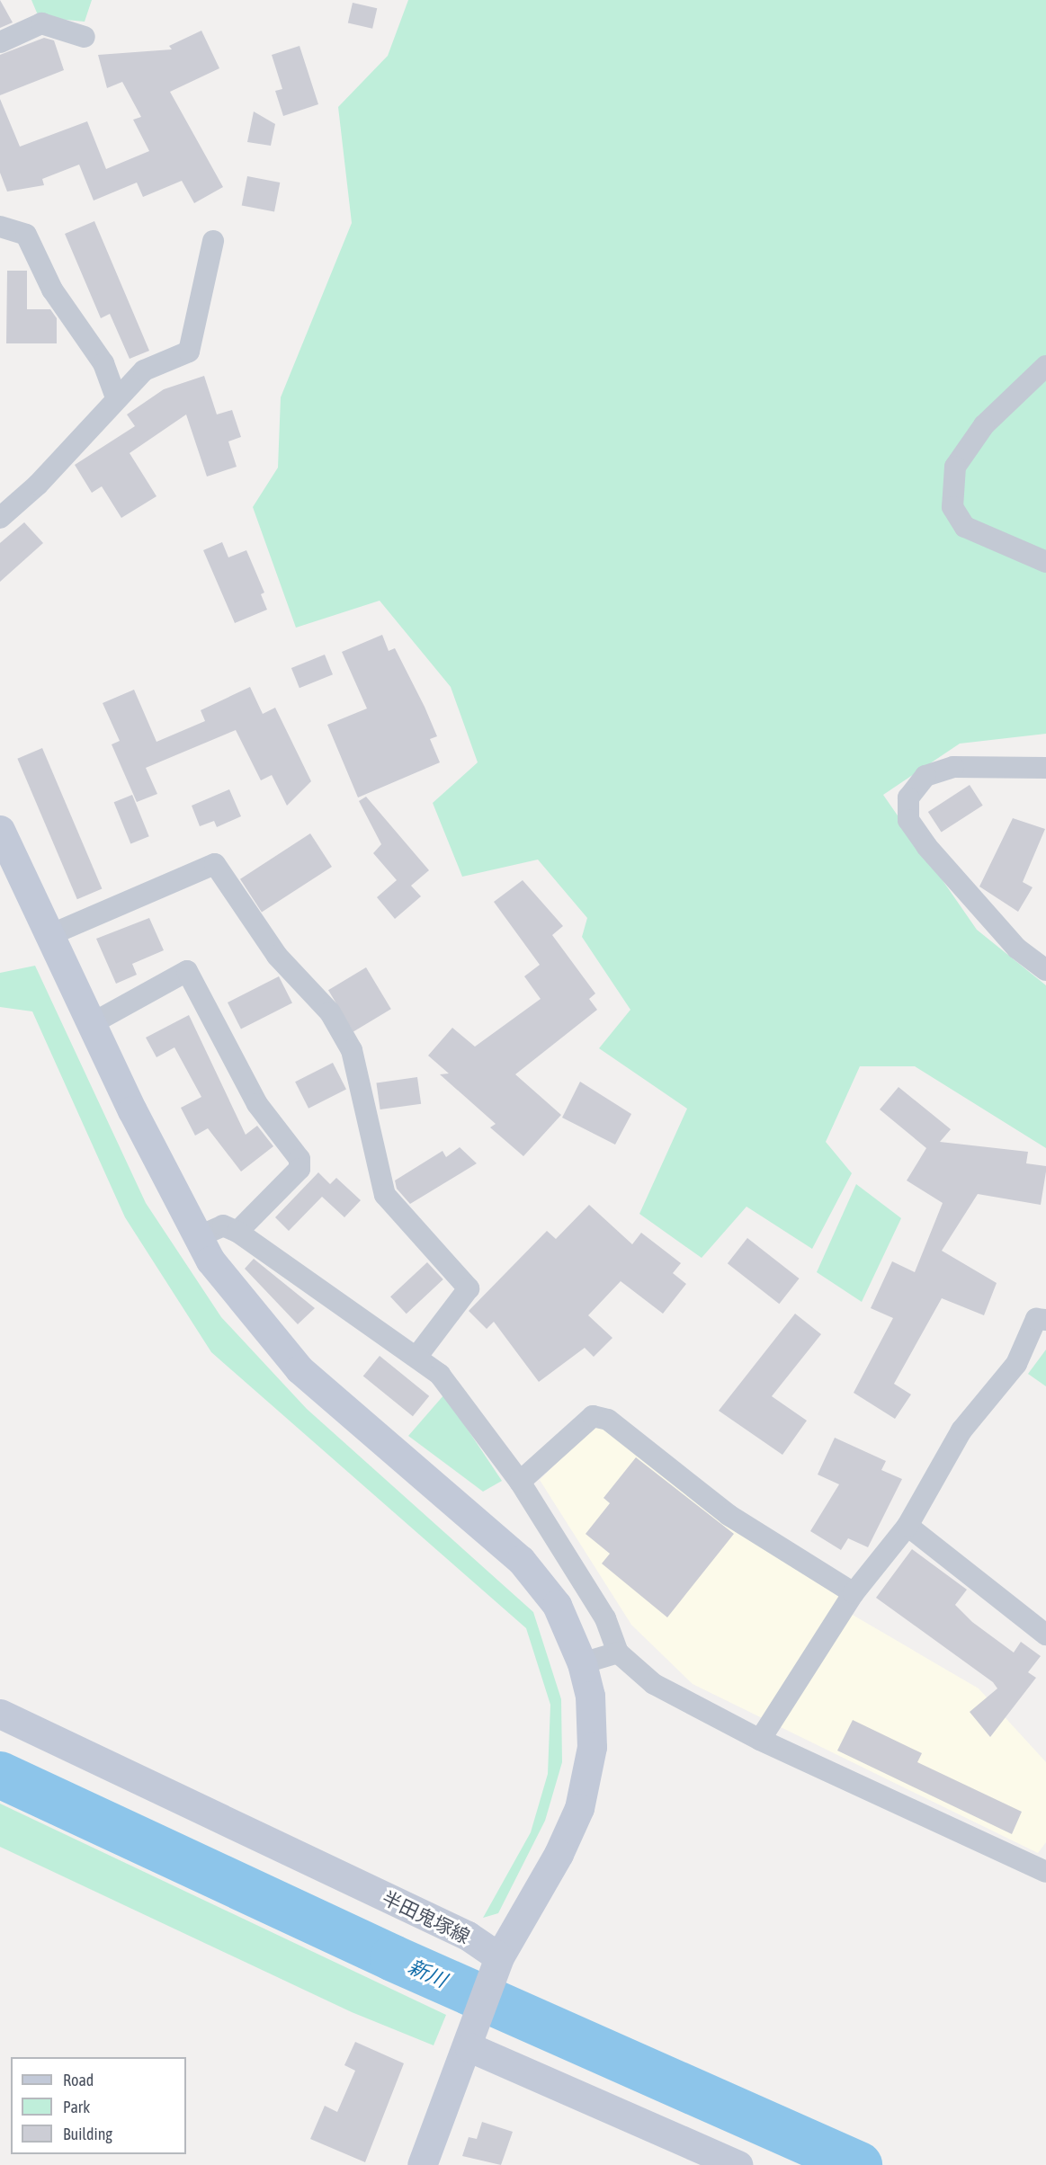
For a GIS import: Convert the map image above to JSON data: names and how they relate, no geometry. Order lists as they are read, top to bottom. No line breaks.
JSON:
{"streets":{"street":["半田鬼塚線"]},"water":["新川"],"legend":["Road","Park","Building"]}
